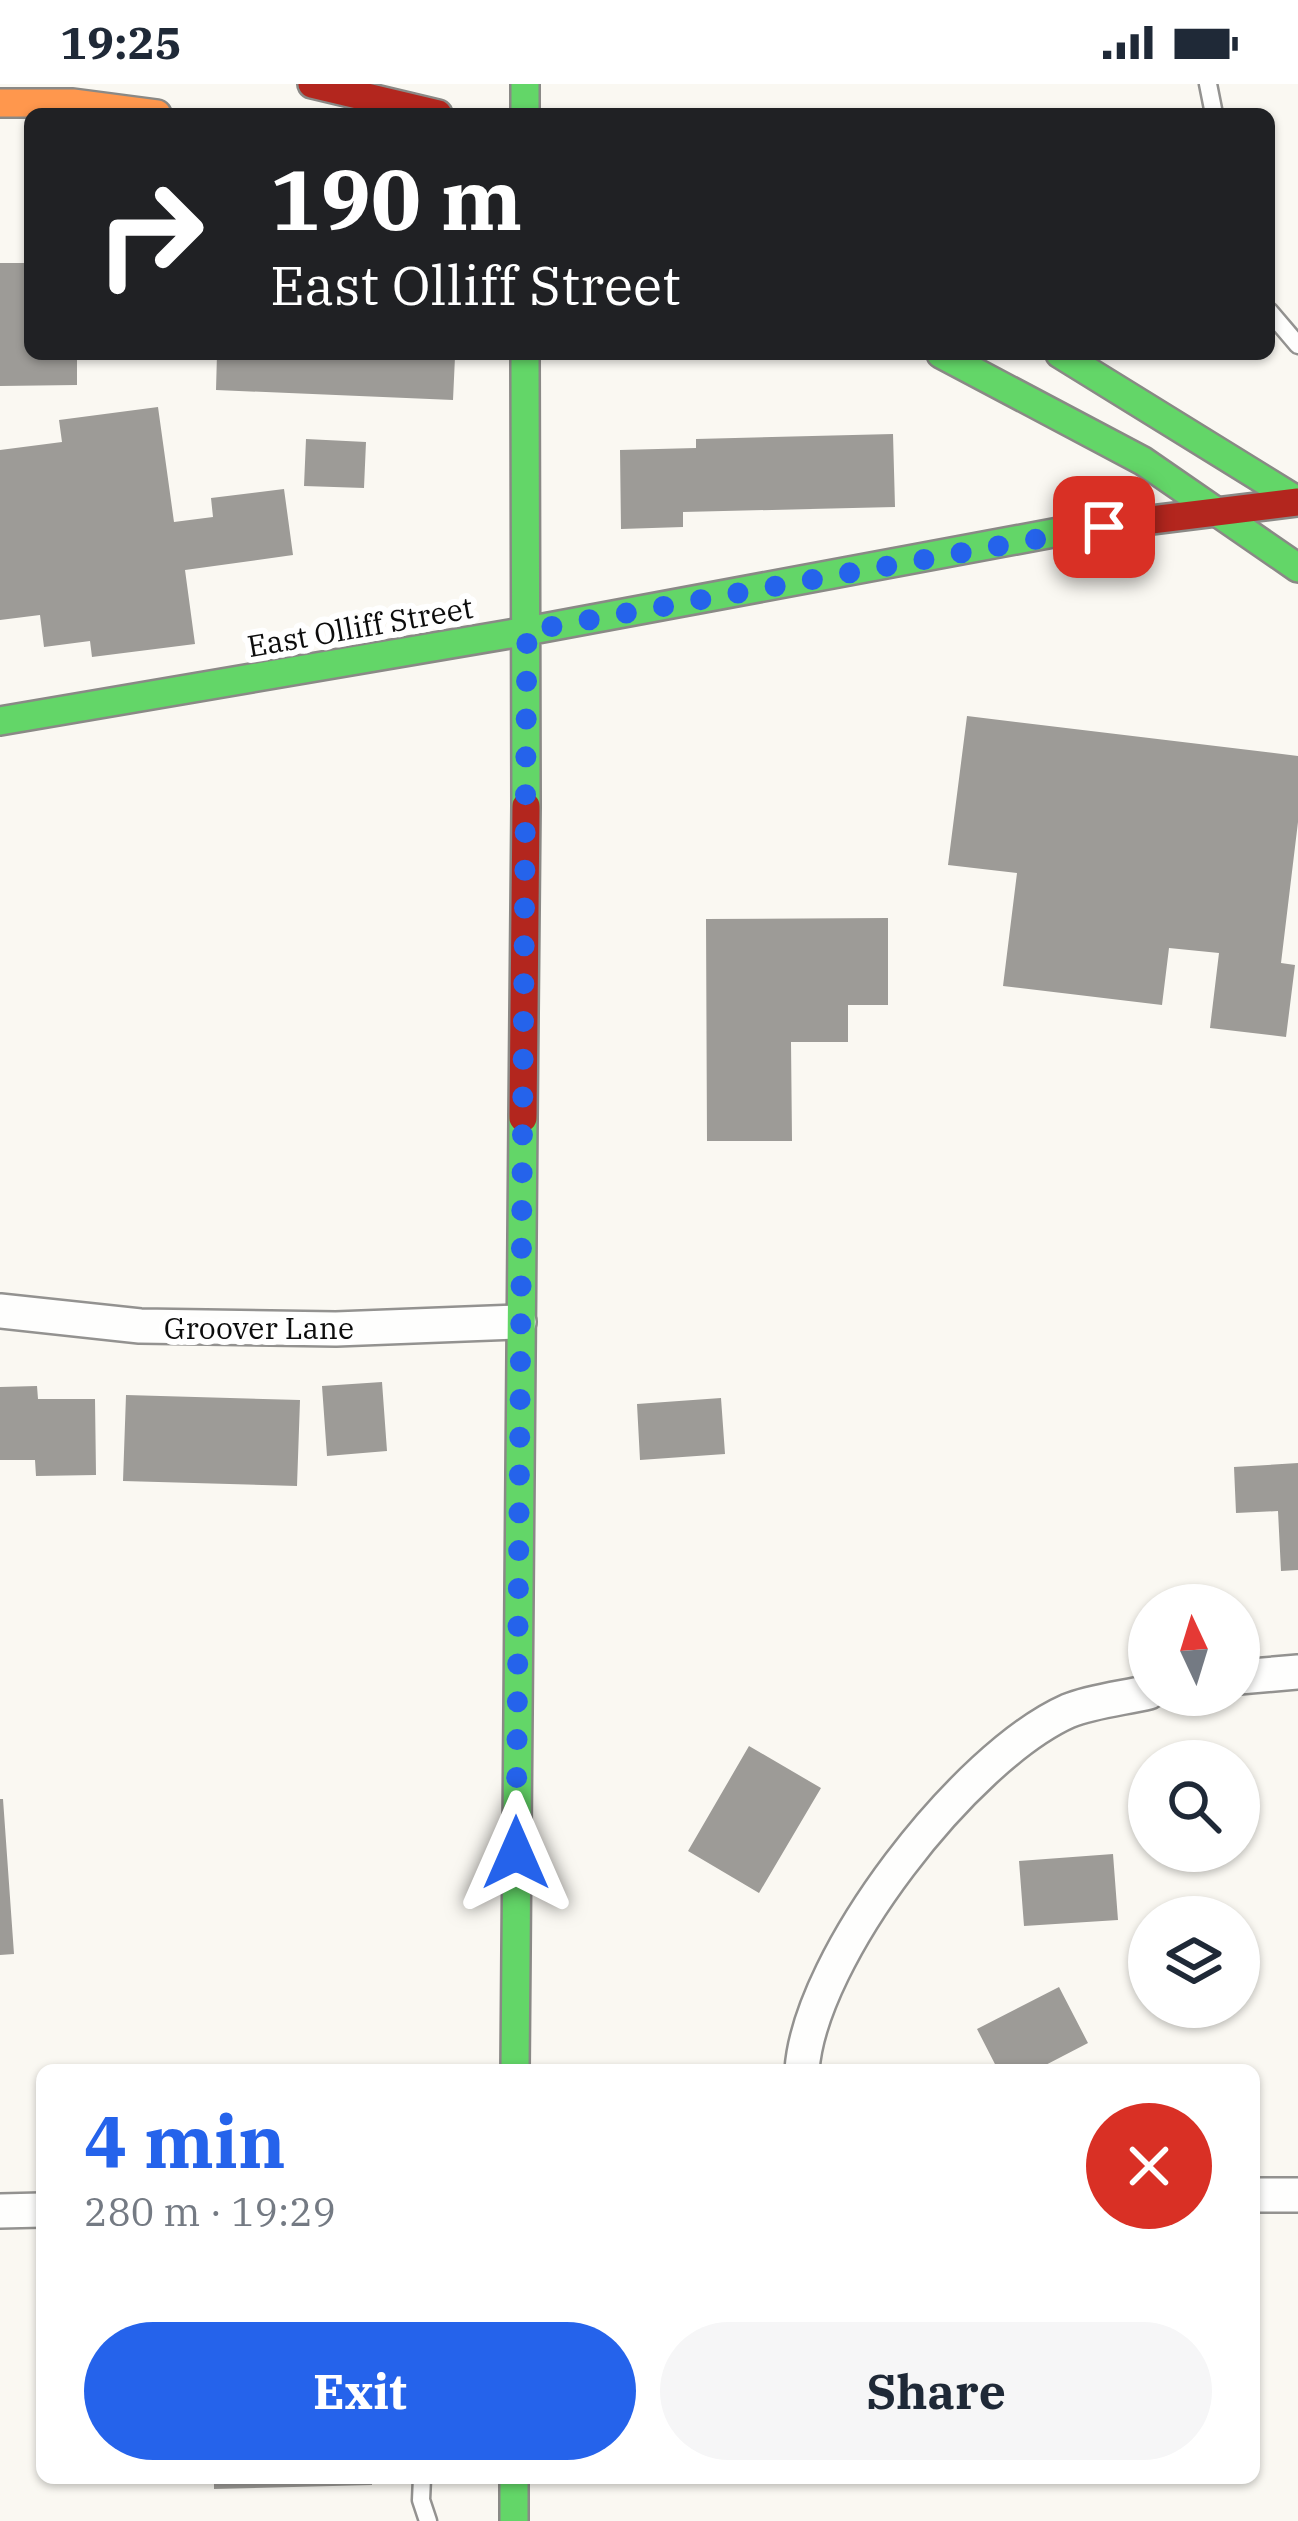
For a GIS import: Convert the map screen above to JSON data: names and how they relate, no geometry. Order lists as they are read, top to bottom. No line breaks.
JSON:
{"streets":{"street":["East Olliff Street","Groover Lane"]},"north":"top","page":{"status":"19:25","turn":["190 m","East Olliff Street"],"heading":["4 min","280 m · 19:29"],"buttons":["Exit","Share"]}}
